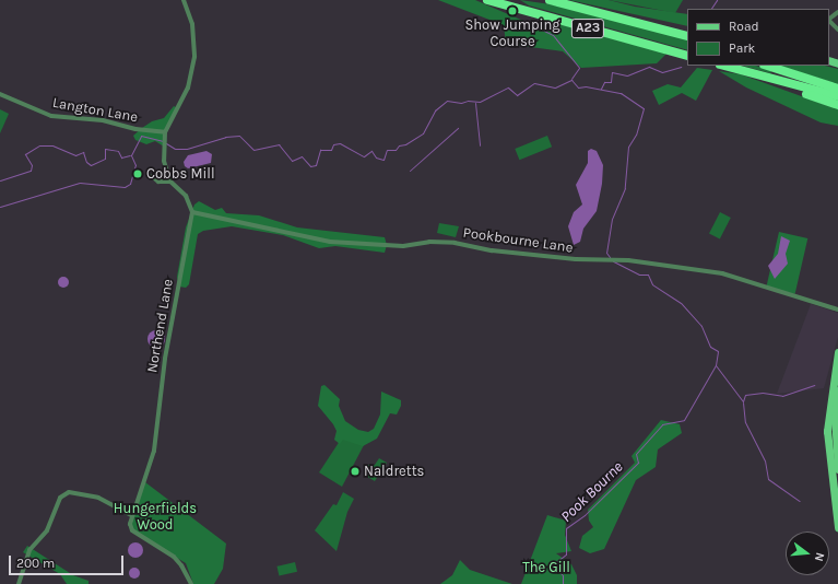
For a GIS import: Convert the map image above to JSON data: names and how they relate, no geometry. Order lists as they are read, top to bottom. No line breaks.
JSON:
{"streets":{"highway":["A23"],"street":["Langton Lane","Pookbourne Lane","Northend Lane"]},"crossings":[["Pookbourne Lane","Northend Lane"]],"water":["Pook Bourne"],"parks":["Hungerfields Wood","The Gill"],"places":["Show Jumping Course","Cobbs Mill","Naldretts"],"legend":["Road","Park"],"scale_bar":"200 m","north":"right"}
